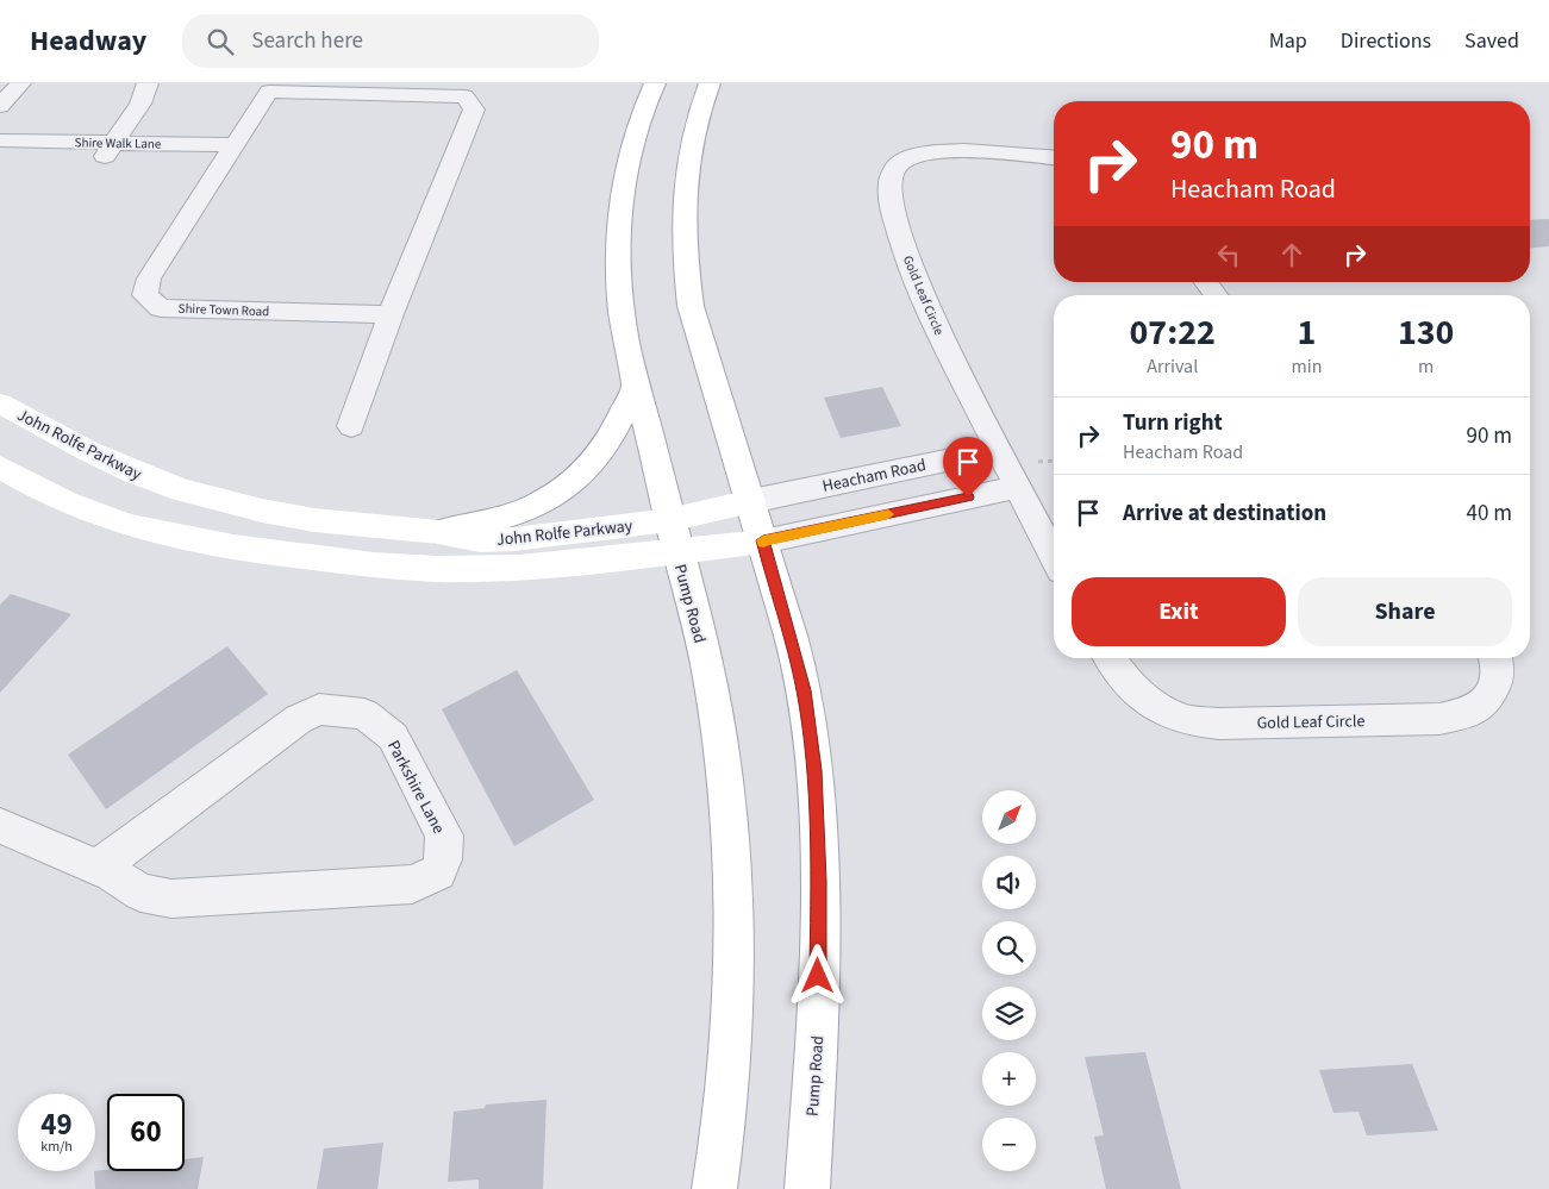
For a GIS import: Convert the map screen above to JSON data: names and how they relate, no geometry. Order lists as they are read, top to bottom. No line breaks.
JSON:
{"streets":{"main road":["John Rolfe Parkway","Pump Road"],"street":["Shire Walk Lane","Gold Leaf Circle","Shire Town Road","Heacham Road","Parkshire Lane"]},"crossings":[["Shire Walk Lane","Shire Town Road"],["Gold Leaf Circle","Heacham Road"],["John Rolfe Parkway","Pump Road"],["Heacham Road","Pump Road"]],"north":"top right","page":{"header":"Headway","search":"Search here","nav":["Map","Directions","Saved"],"turn":["90 m","Heacham Road"],"eta":["07:22","Arrival","1","min","130","m"],"list":[{"name":"Turn right","note":"Heacham Road","value":"90 m"},{"name":"Arrive at destination","value":"40 m"}],"buttons":["Exit","Share"],"map_buttons":["+","−"],"speed":"49 km/h","limit":"60"}}
